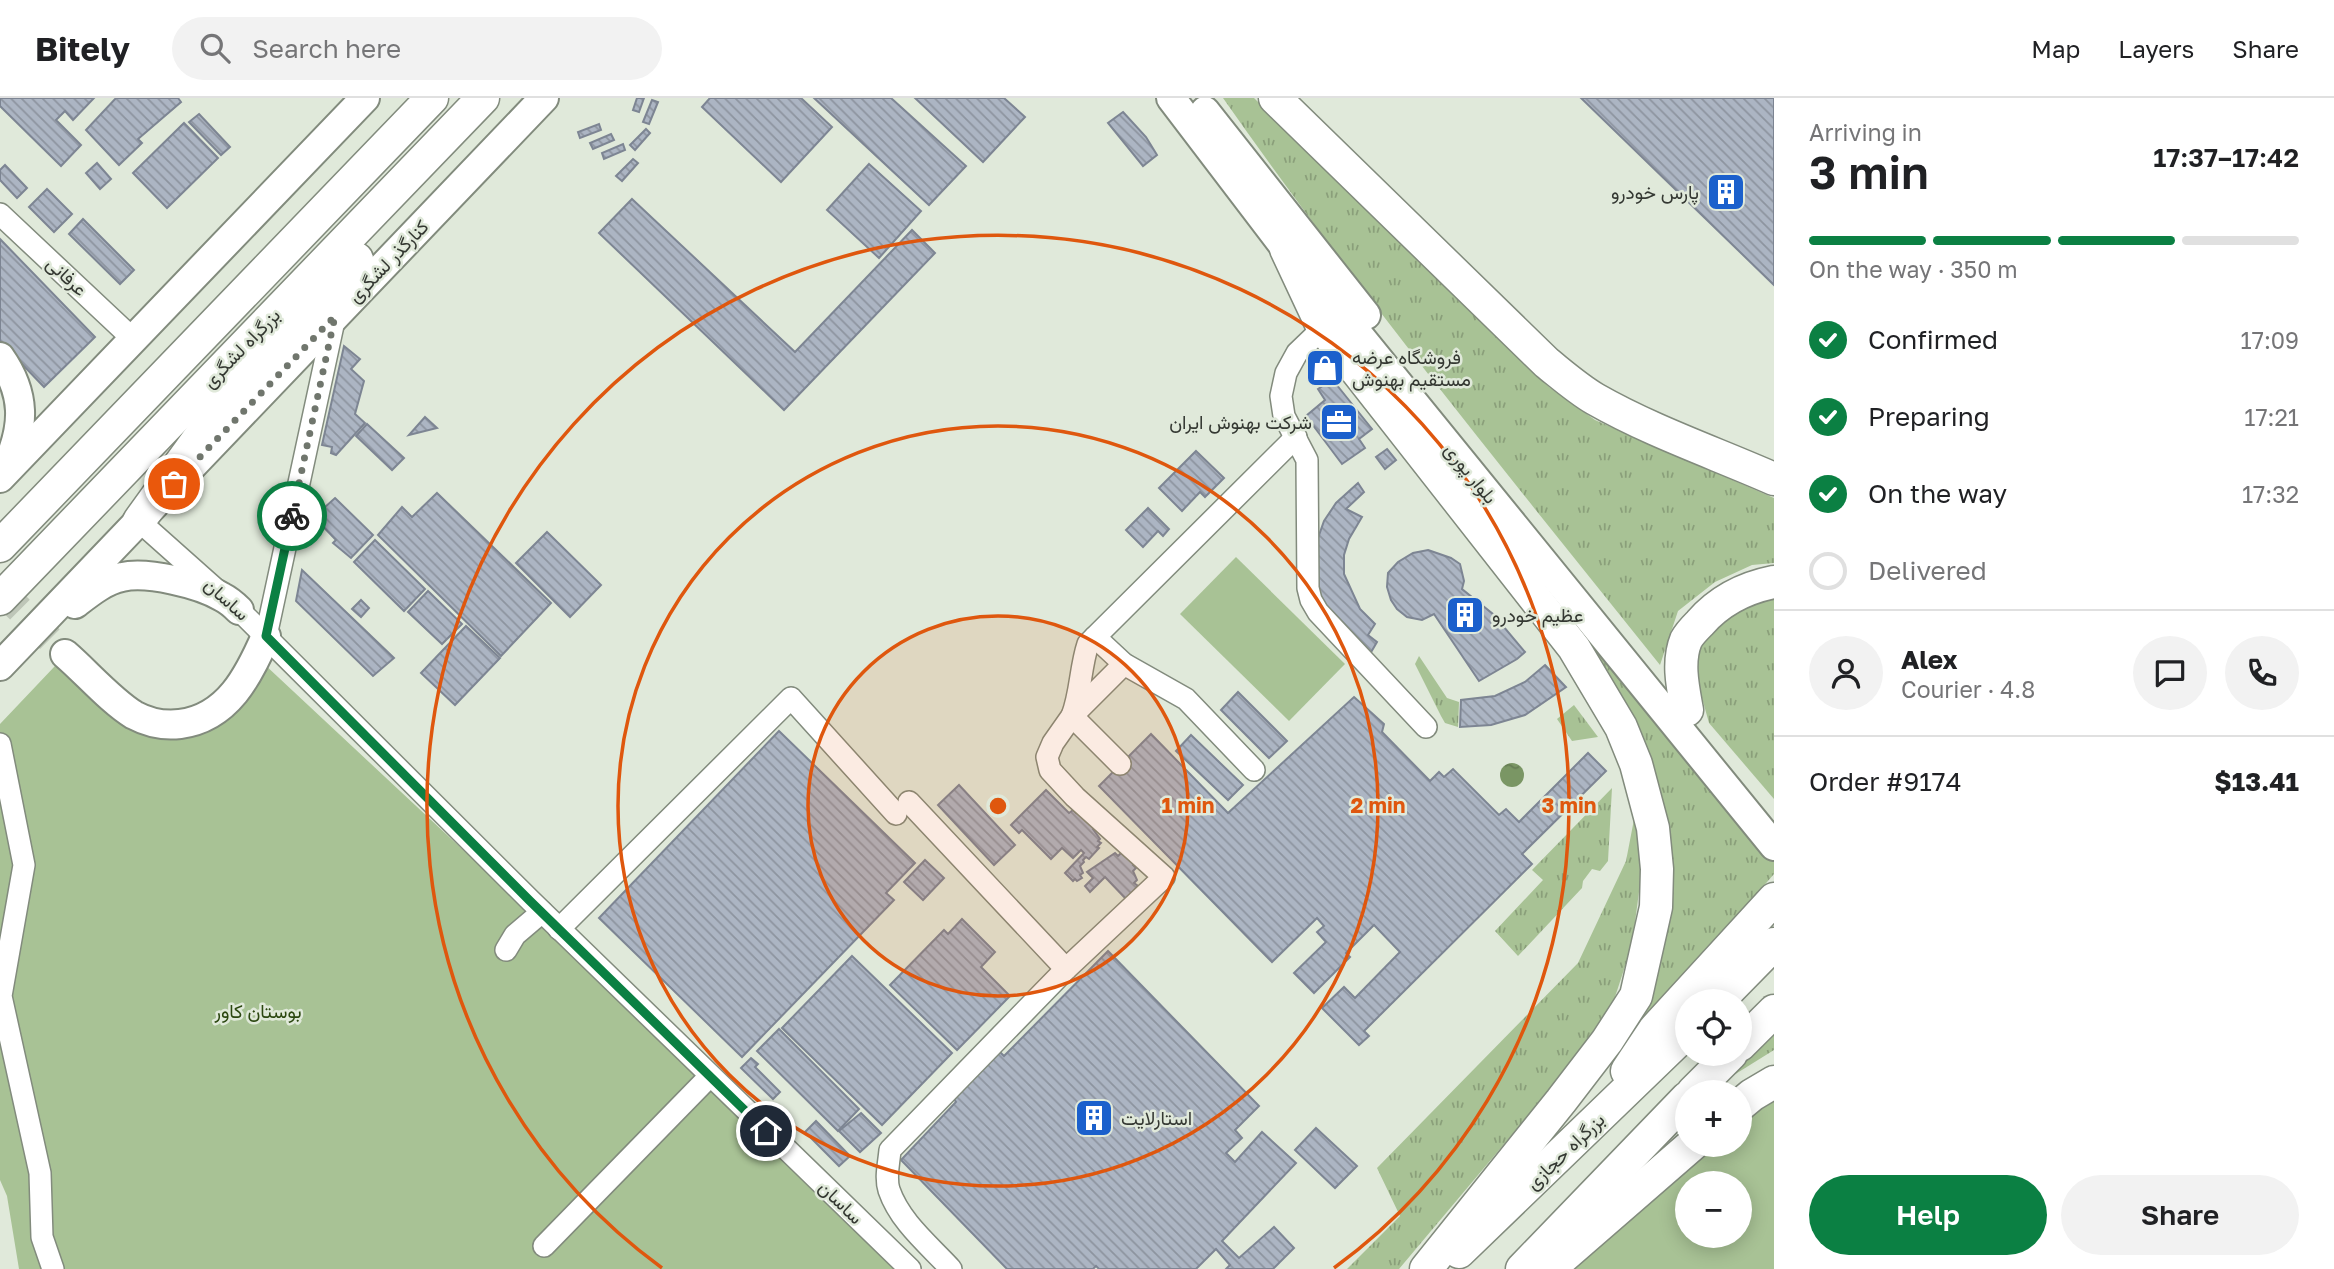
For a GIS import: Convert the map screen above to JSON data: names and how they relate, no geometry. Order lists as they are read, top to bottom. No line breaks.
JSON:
{"streets":{"highway":["بزرگراه لشگری","بزرگراه حجازی"],"main road":["کنارگذر لشگری","بلوار پوری"],"street":["عرفانی","ساسان"]},"crossings":[["کنارگذر لشگری","ساسان"]],"parks":["بوستان کاور"],"places":{"building":["پارس خودرو","عظیم خودرو","استارلایت"],"shop":["فروشگاه عرضه مستقیم بهنوش"],"office":["شرکت بهنوش ایران"]},"page":{"header":"Bitely","search":"Search here","nav":["Map","Layers","Share"],"heading":["3 min","Arriving in","17:37–17:42"],"panel":["Alex","Courier · 4.8","Order #9174","$13.41"],"bar":"On the way · 350 m","list":[["Confirmed","17:09"],["Preparing","17:21"],["On the way","17:32"],"Delivered"],"map_buttons":["+","−"],"buttons":["Help","Share"]},"rings":["1 min","2 min","3 min"]}
